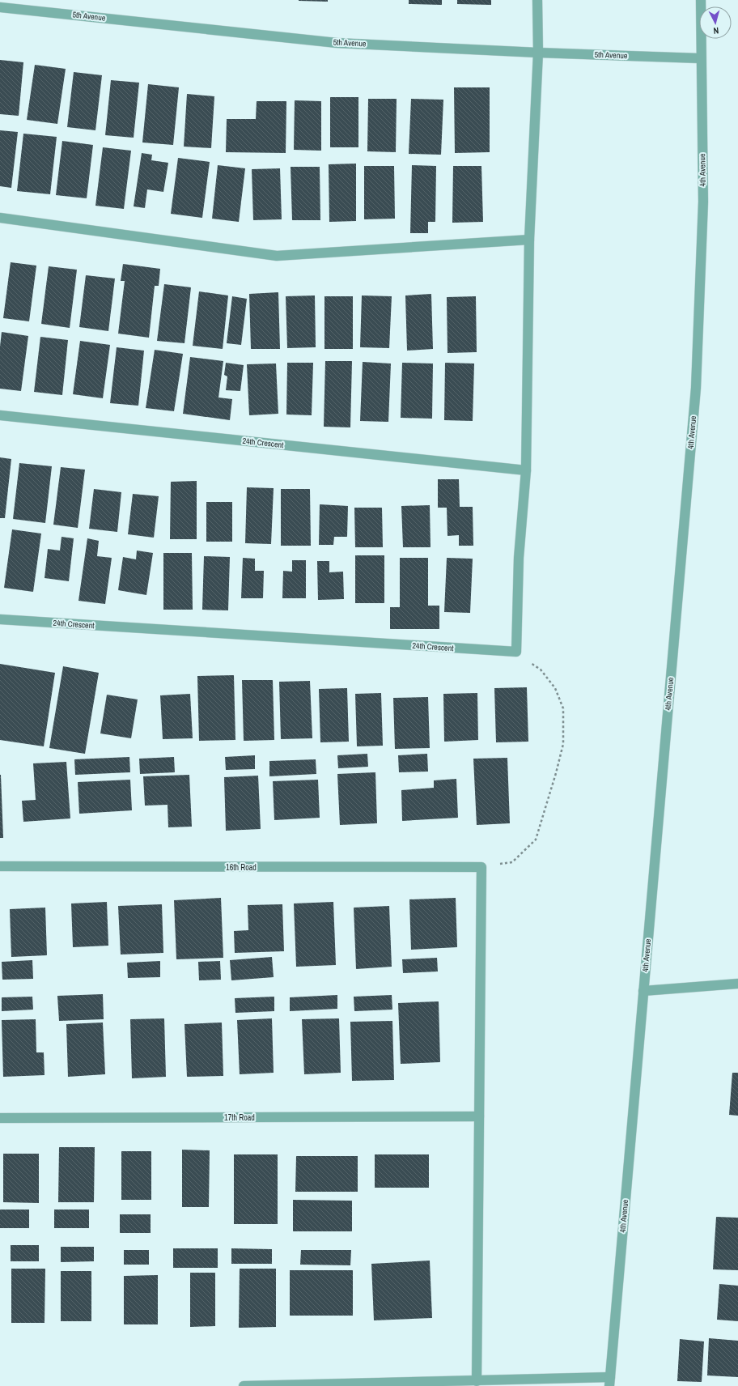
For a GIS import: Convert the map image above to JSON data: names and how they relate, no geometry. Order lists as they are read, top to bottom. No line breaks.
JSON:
{"streets":{"street":["5th Avenue","4th Avenue","24th Crescent","16th Road","17th Road"]},"crossings":[["5th Avenue","4th Avenue"]],"north":"bottom"}
